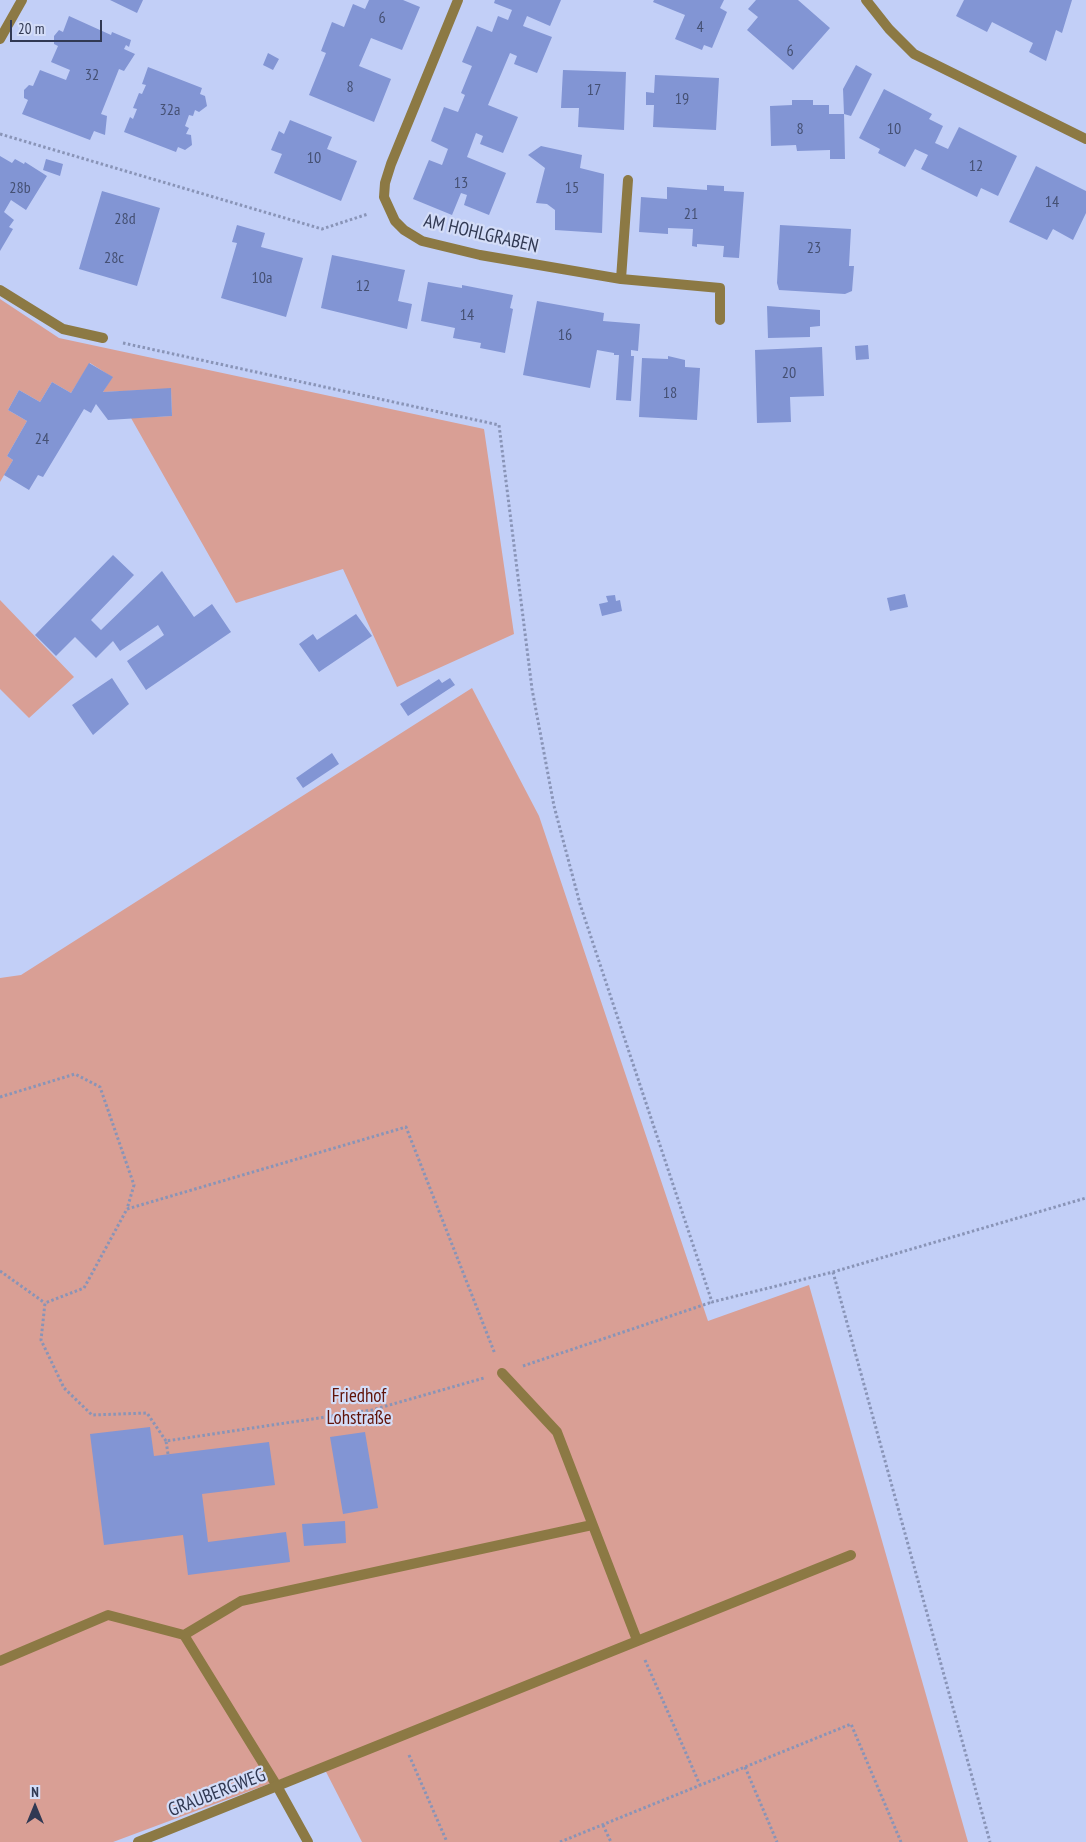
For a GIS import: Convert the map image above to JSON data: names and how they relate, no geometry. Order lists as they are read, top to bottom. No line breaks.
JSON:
{"streets":{"street":["AM HOHLGRABEN","GRAUBERGWEG"]},"parks":["Friedhof Lohstraße"],"house_numbers":["6","4","6","32","8","17","19","32a","8","10","10","12","13","28b","15","14","21","28d","23","28c","10a","12","14","16","20","18","24"],"scale_bar":"20 m","north":"top"}
